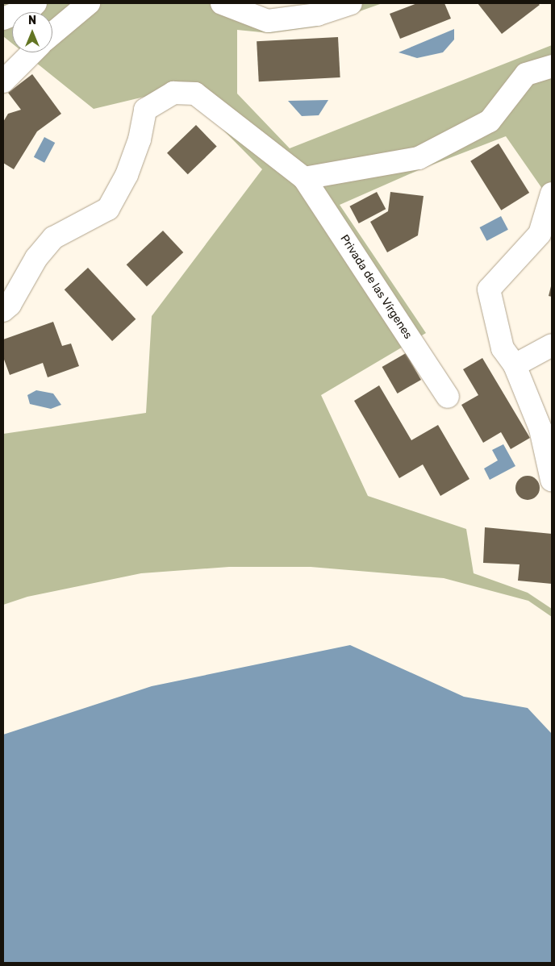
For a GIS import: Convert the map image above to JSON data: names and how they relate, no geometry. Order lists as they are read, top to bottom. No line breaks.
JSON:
{"streets":{"street":["Privada de las Vírgenes"]},"north":"top"}
